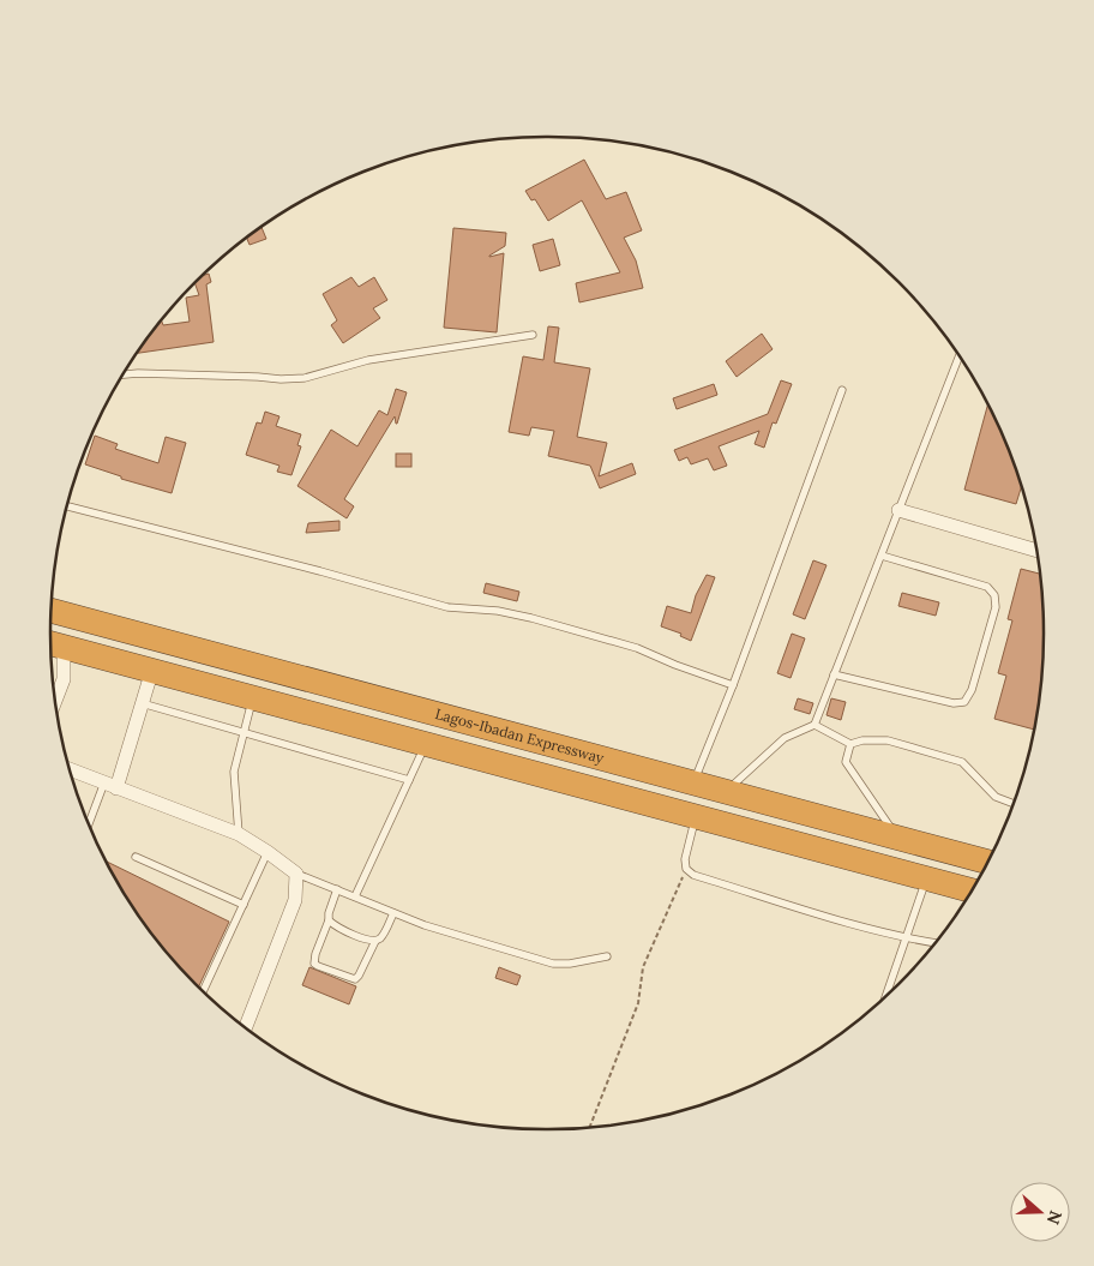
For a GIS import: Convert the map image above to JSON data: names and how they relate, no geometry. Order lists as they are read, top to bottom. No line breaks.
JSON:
{"streets":{"highway":["Lagos-Ibadan Expressway"]},"north":"right"}
